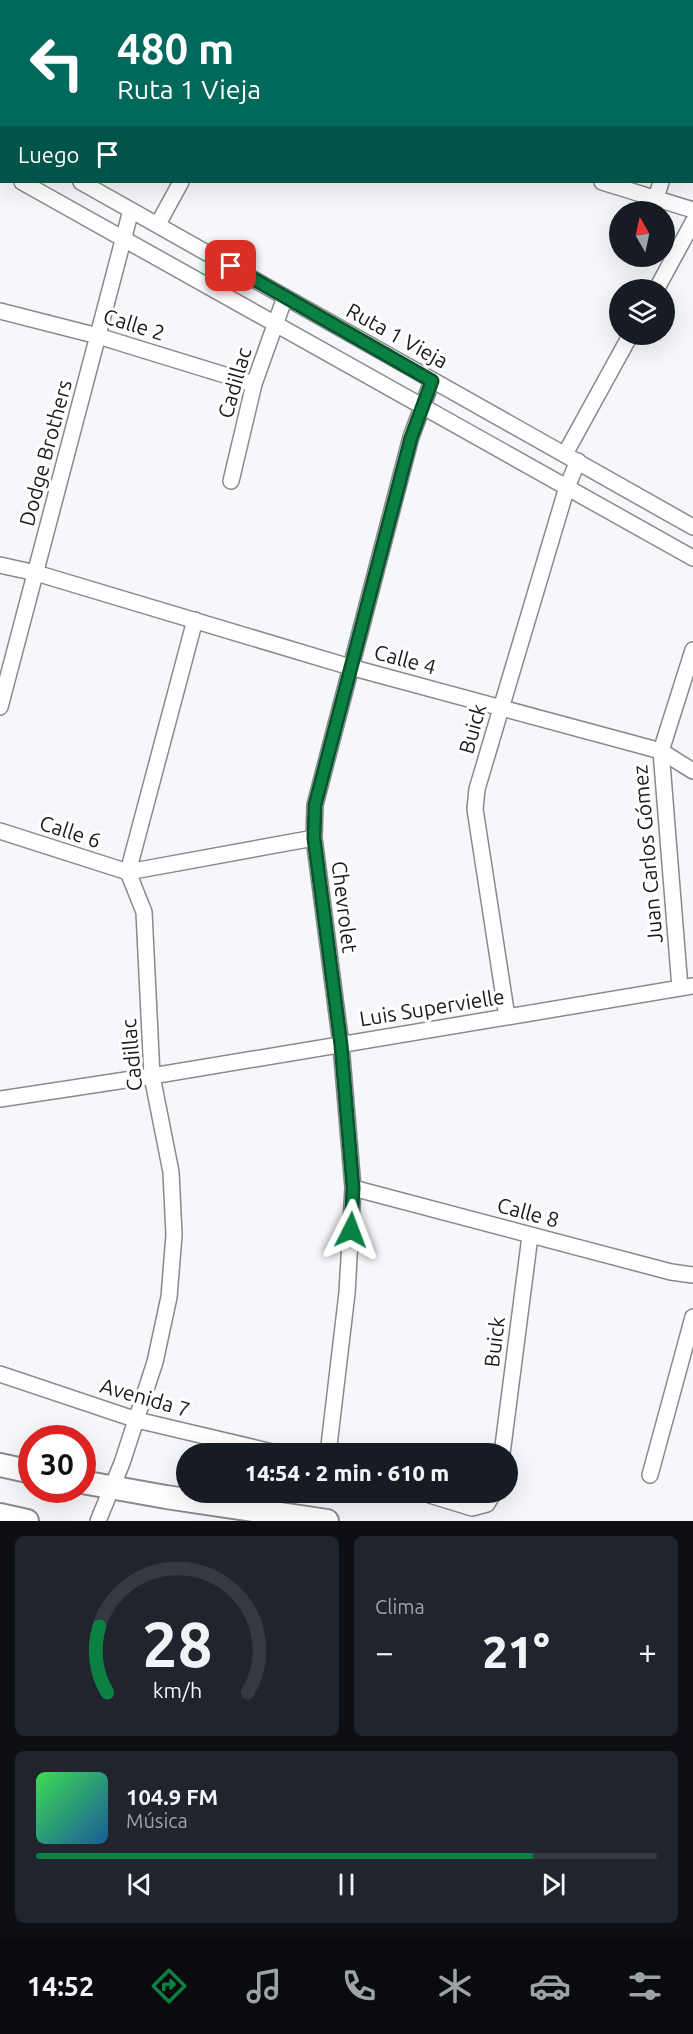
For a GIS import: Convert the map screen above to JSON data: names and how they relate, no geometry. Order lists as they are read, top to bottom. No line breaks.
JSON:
{"streets":{"street":["Calle 2","Ruta 1 Vieja","Cadillac","Dodge Brothers","Calle 4","Buick","Calle 6","Juan Carlos Gómez","Chevrolet","Luis Supervielle","Calle 8","Avenida 7"]},"crossings":[["Calle 2","Cadillac"],["Calle 2","Dodge Brothers"],["Ruta 1 Vieja","Cadillac"],["Ruta 1 Vieja","Dodge Brothers"],["Ruta 1 Vieja","Buick"],["Ruta 1 Vieja","Chevrolet"],["Cadillac","Calle 6"],["Cadillac","Luis Supervielle"],["Cadillac","Avenida 7"],["Dodge Brothers","Calle 4"],["Calle 4","Buick"],["Calle 4","Juan Carlos Gómez"],["Calle 4","Chevrolet"],["Buick","Luis Supervielle"],["Buick","Calle 8"],["Juan Carlos Gómez","Luis Supervielle"],["Chevrolet","Luis Supervielle"],["Chevrolet","Calle 8"]],"north":"top","page":{"turn":["480 m","Ruta 1 Vieja"],"then":"Luego","limit":"30","trip":"14:54 · 2 min · 610 m","tile":"Clima","heat":["−","21°","+"],"song":["104.9 FM","Música"],"tabs":"14:52","gauge":["28","km/h"]}}
